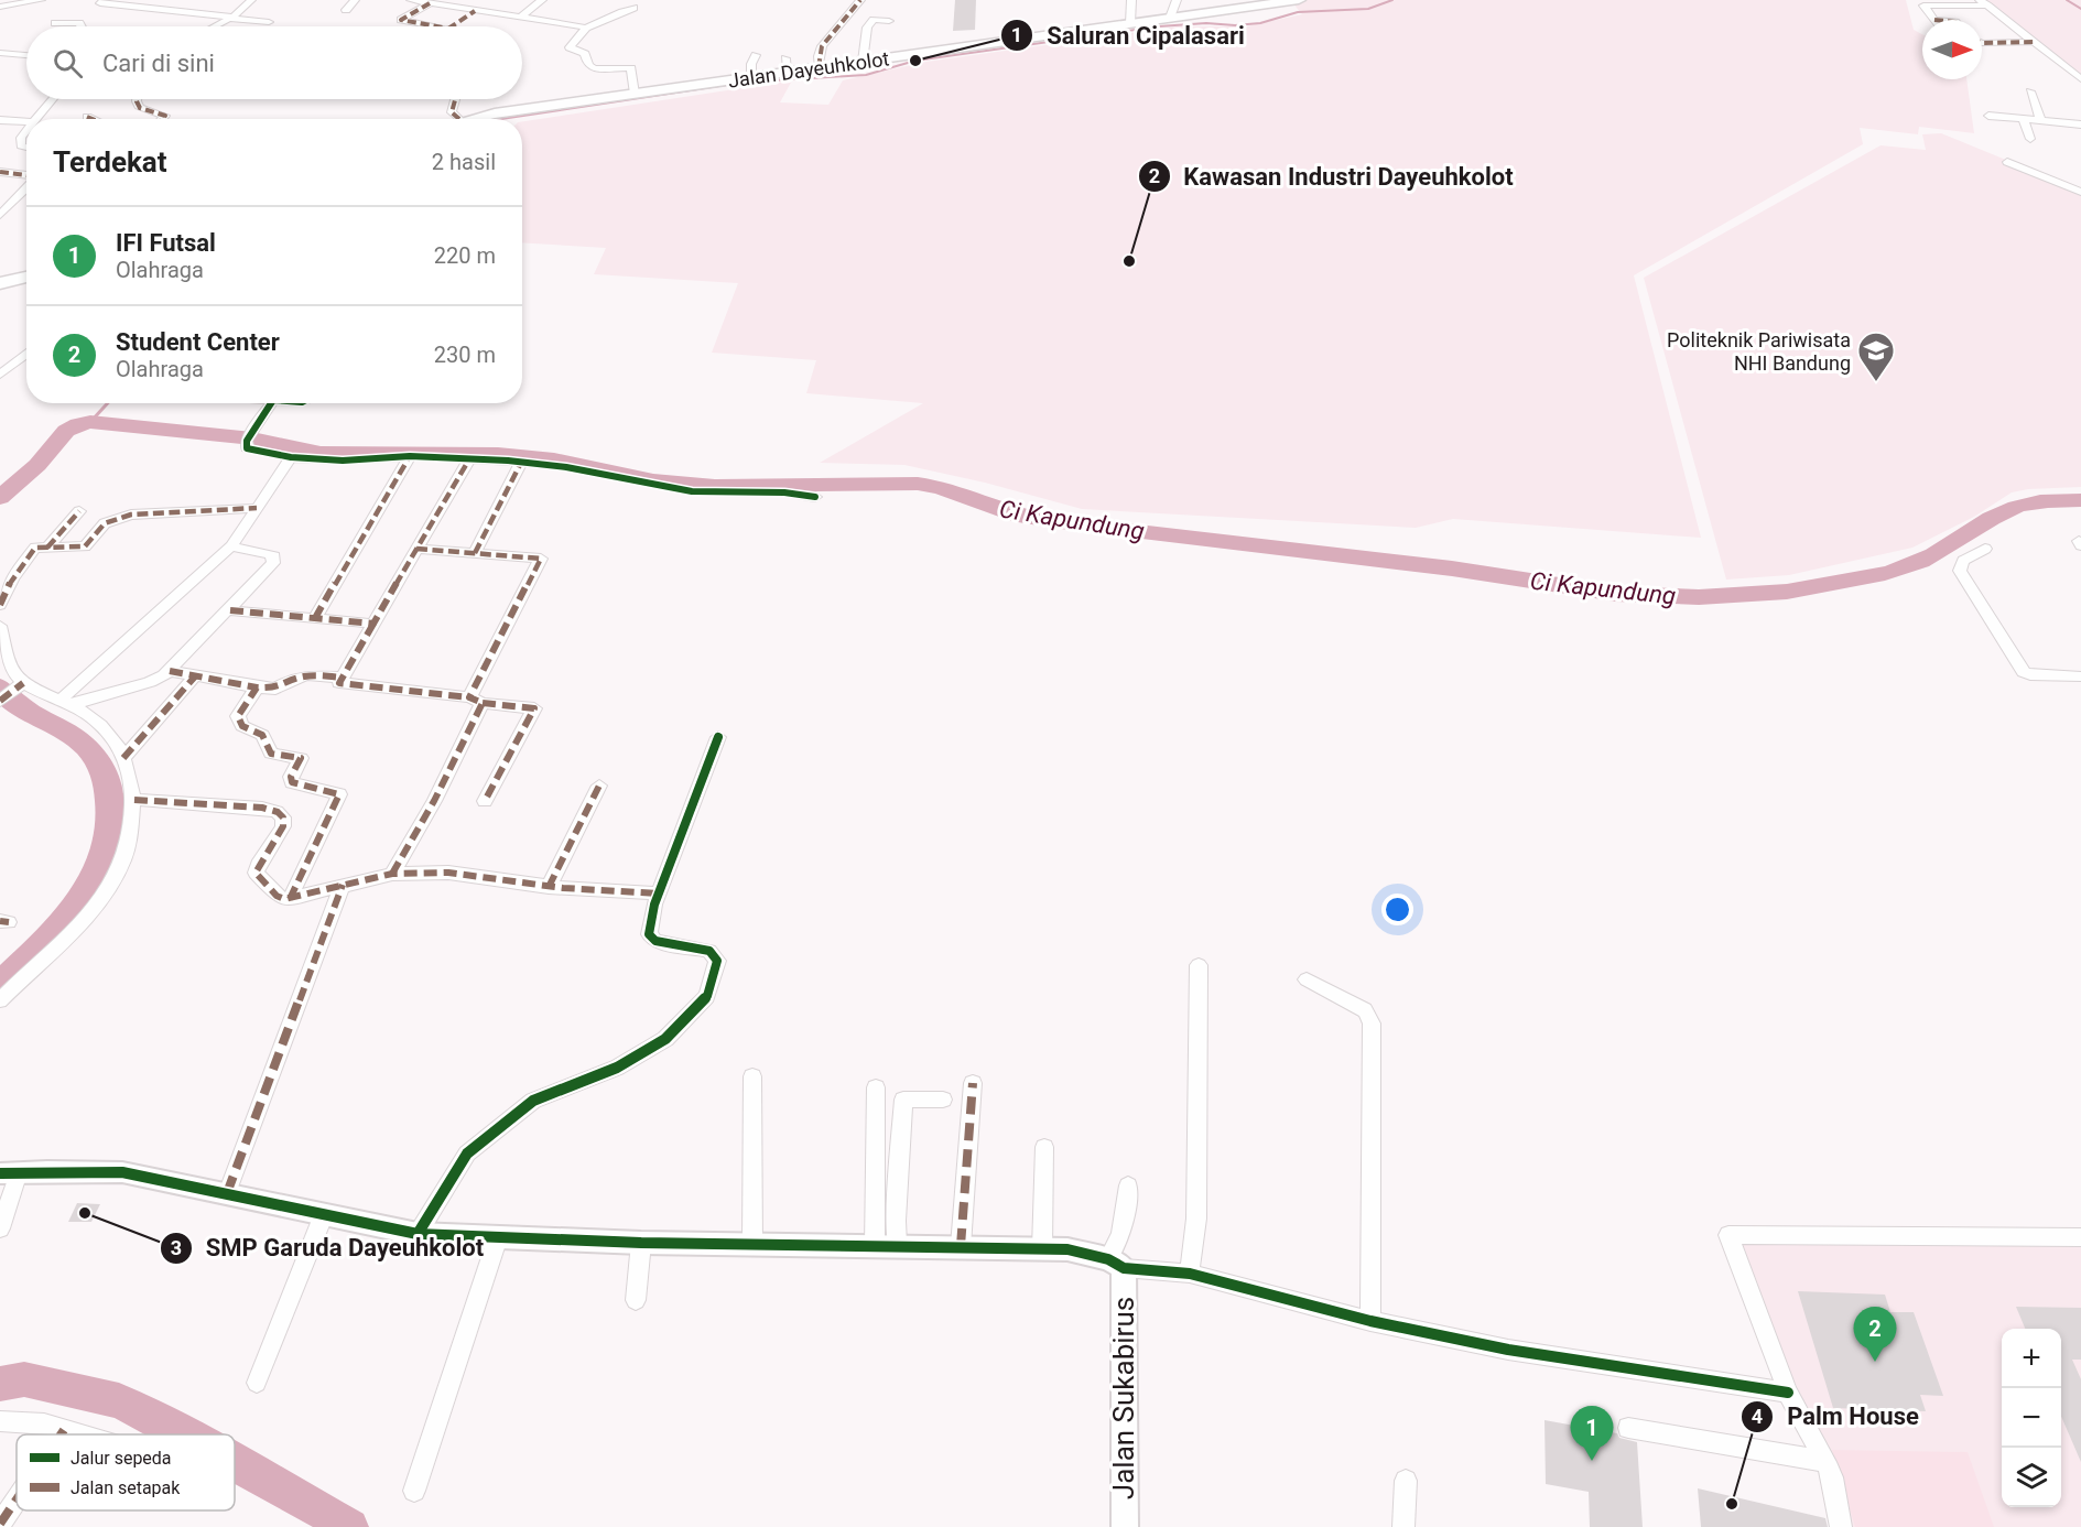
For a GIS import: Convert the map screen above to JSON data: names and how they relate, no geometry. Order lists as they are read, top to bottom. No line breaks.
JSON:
{"streets":{"main road":["Jalan Dayeuhkolot"],"street":["Jalan Sukabirus"]},"water":["Ci Kapundung"],"places":{"other":["Saluran Cipalasari","Kawasan Industri Dayeuhkolot","SMP Garuda Dayeuhkolot","Palm House"],"school or university":["Politeknik Pariwisata NHI Bandung"]},"legend":["Jalur sepeda","Jalan setapak"],"north":"right","page":{"search":"Cari di sini","heading":["Terdekat","2 hasil"],"list":[{"mark":"1","name":"IFI Futsal","note":"Olahraga","value":"220 m"},{"mark":"2","name":"Student Center","note":"Olahraga","value":"230 m"}],"pins":["2","1"],"map_buttons":["+","−"]}}
